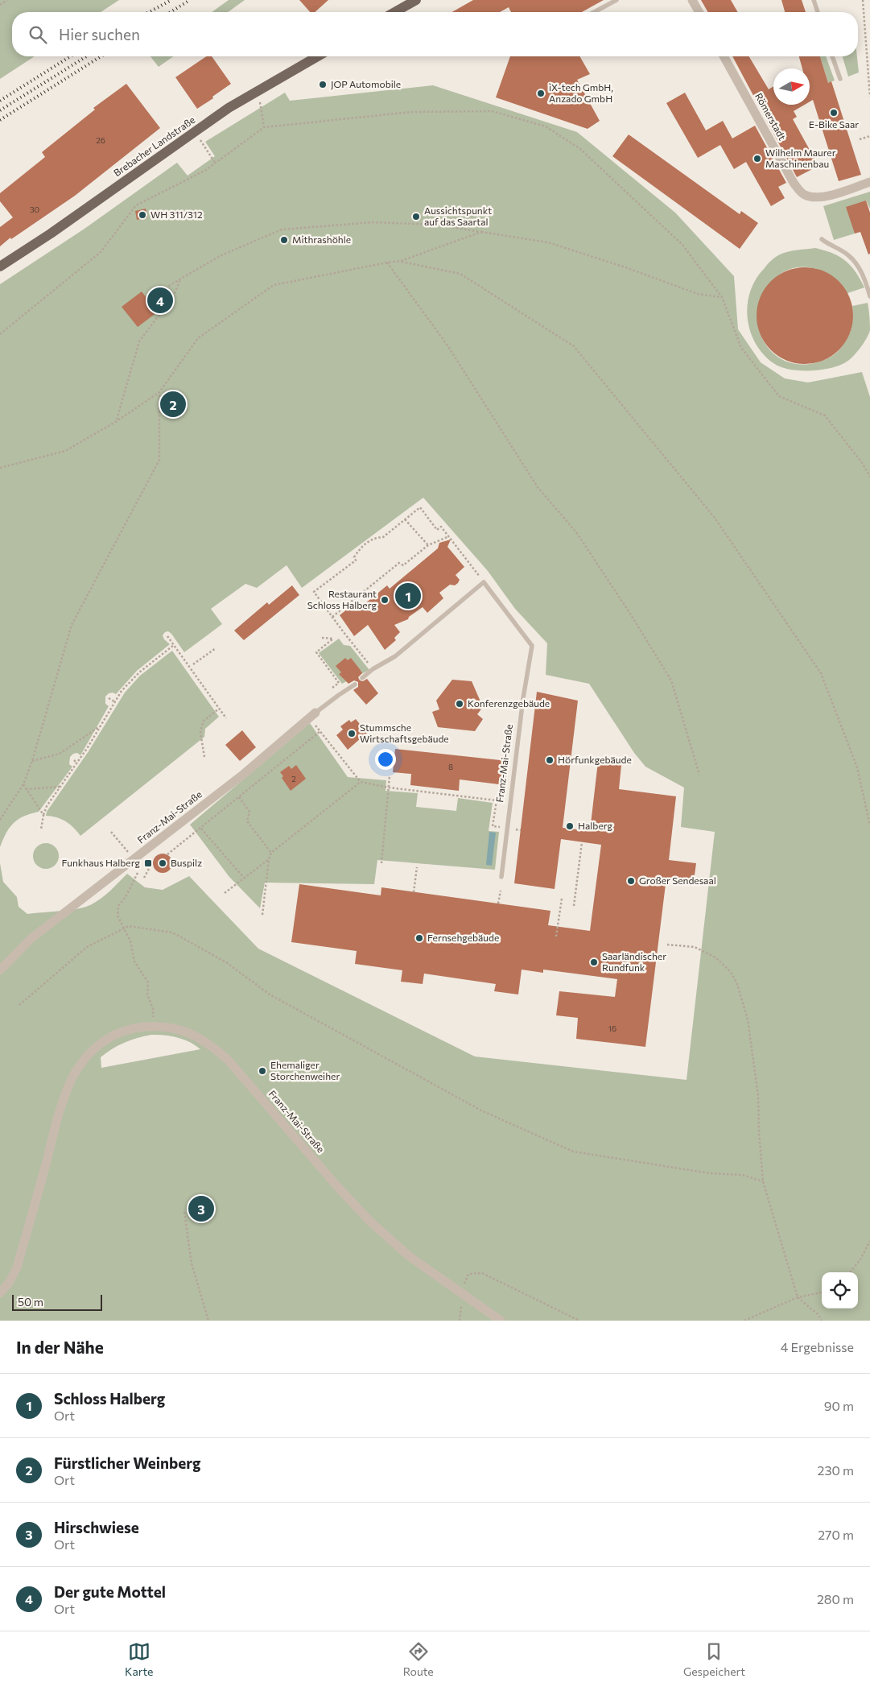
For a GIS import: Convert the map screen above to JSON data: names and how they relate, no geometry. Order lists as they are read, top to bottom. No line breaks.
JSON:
{"streets":{"main road":["Brebacher Landstraße"],"street":["Römerstadt","Franz-Mai-Straße"]},"places":{"other":["JOP Automobile","iX-tech GmbH, Anzado GmbH","E-Bike Saar","Wilhelm Maurer Maschinenbau","WH 311/312","Aussichtspunkt auf das Saartal","Mithrashöhle","Restaurant Schloss Halberg","Konferenzgebäude","Stummsche Wirtschaftsgebäude","Hörfunkgebäude","Halberg","Buspilz","Großer Sendesaal","Fernsehgebäude","Saarländischer Rundfunk","Ehemaliger Storchenweiher"],"transit":["Funkhaus Halberg"]},"house_numbers":["26","30","8","2","16"],"scale_bar":"50 m","north":"right","page":{"search":"Hier suchen","pins":["4","2","1","3"],"scale":"50 m","heading":["In der Nähe","4 Ergebnisse"],"list":[{"mark":"1","name":"Schloss Halberg","note":"Ort","value":"90 m"},{"mark":"2","name":"Fürstlicher Weinberg","note":"Ort","value":"230 m"},{"mark":"3","name":"Hirschwiese","note":"Ort","value":"270 m"},{"mark":"4","name":"Der gute Mottel","note":"Ort","value":"280 m"}],"nav":["Karte","Route","Gespeichert"]}}
